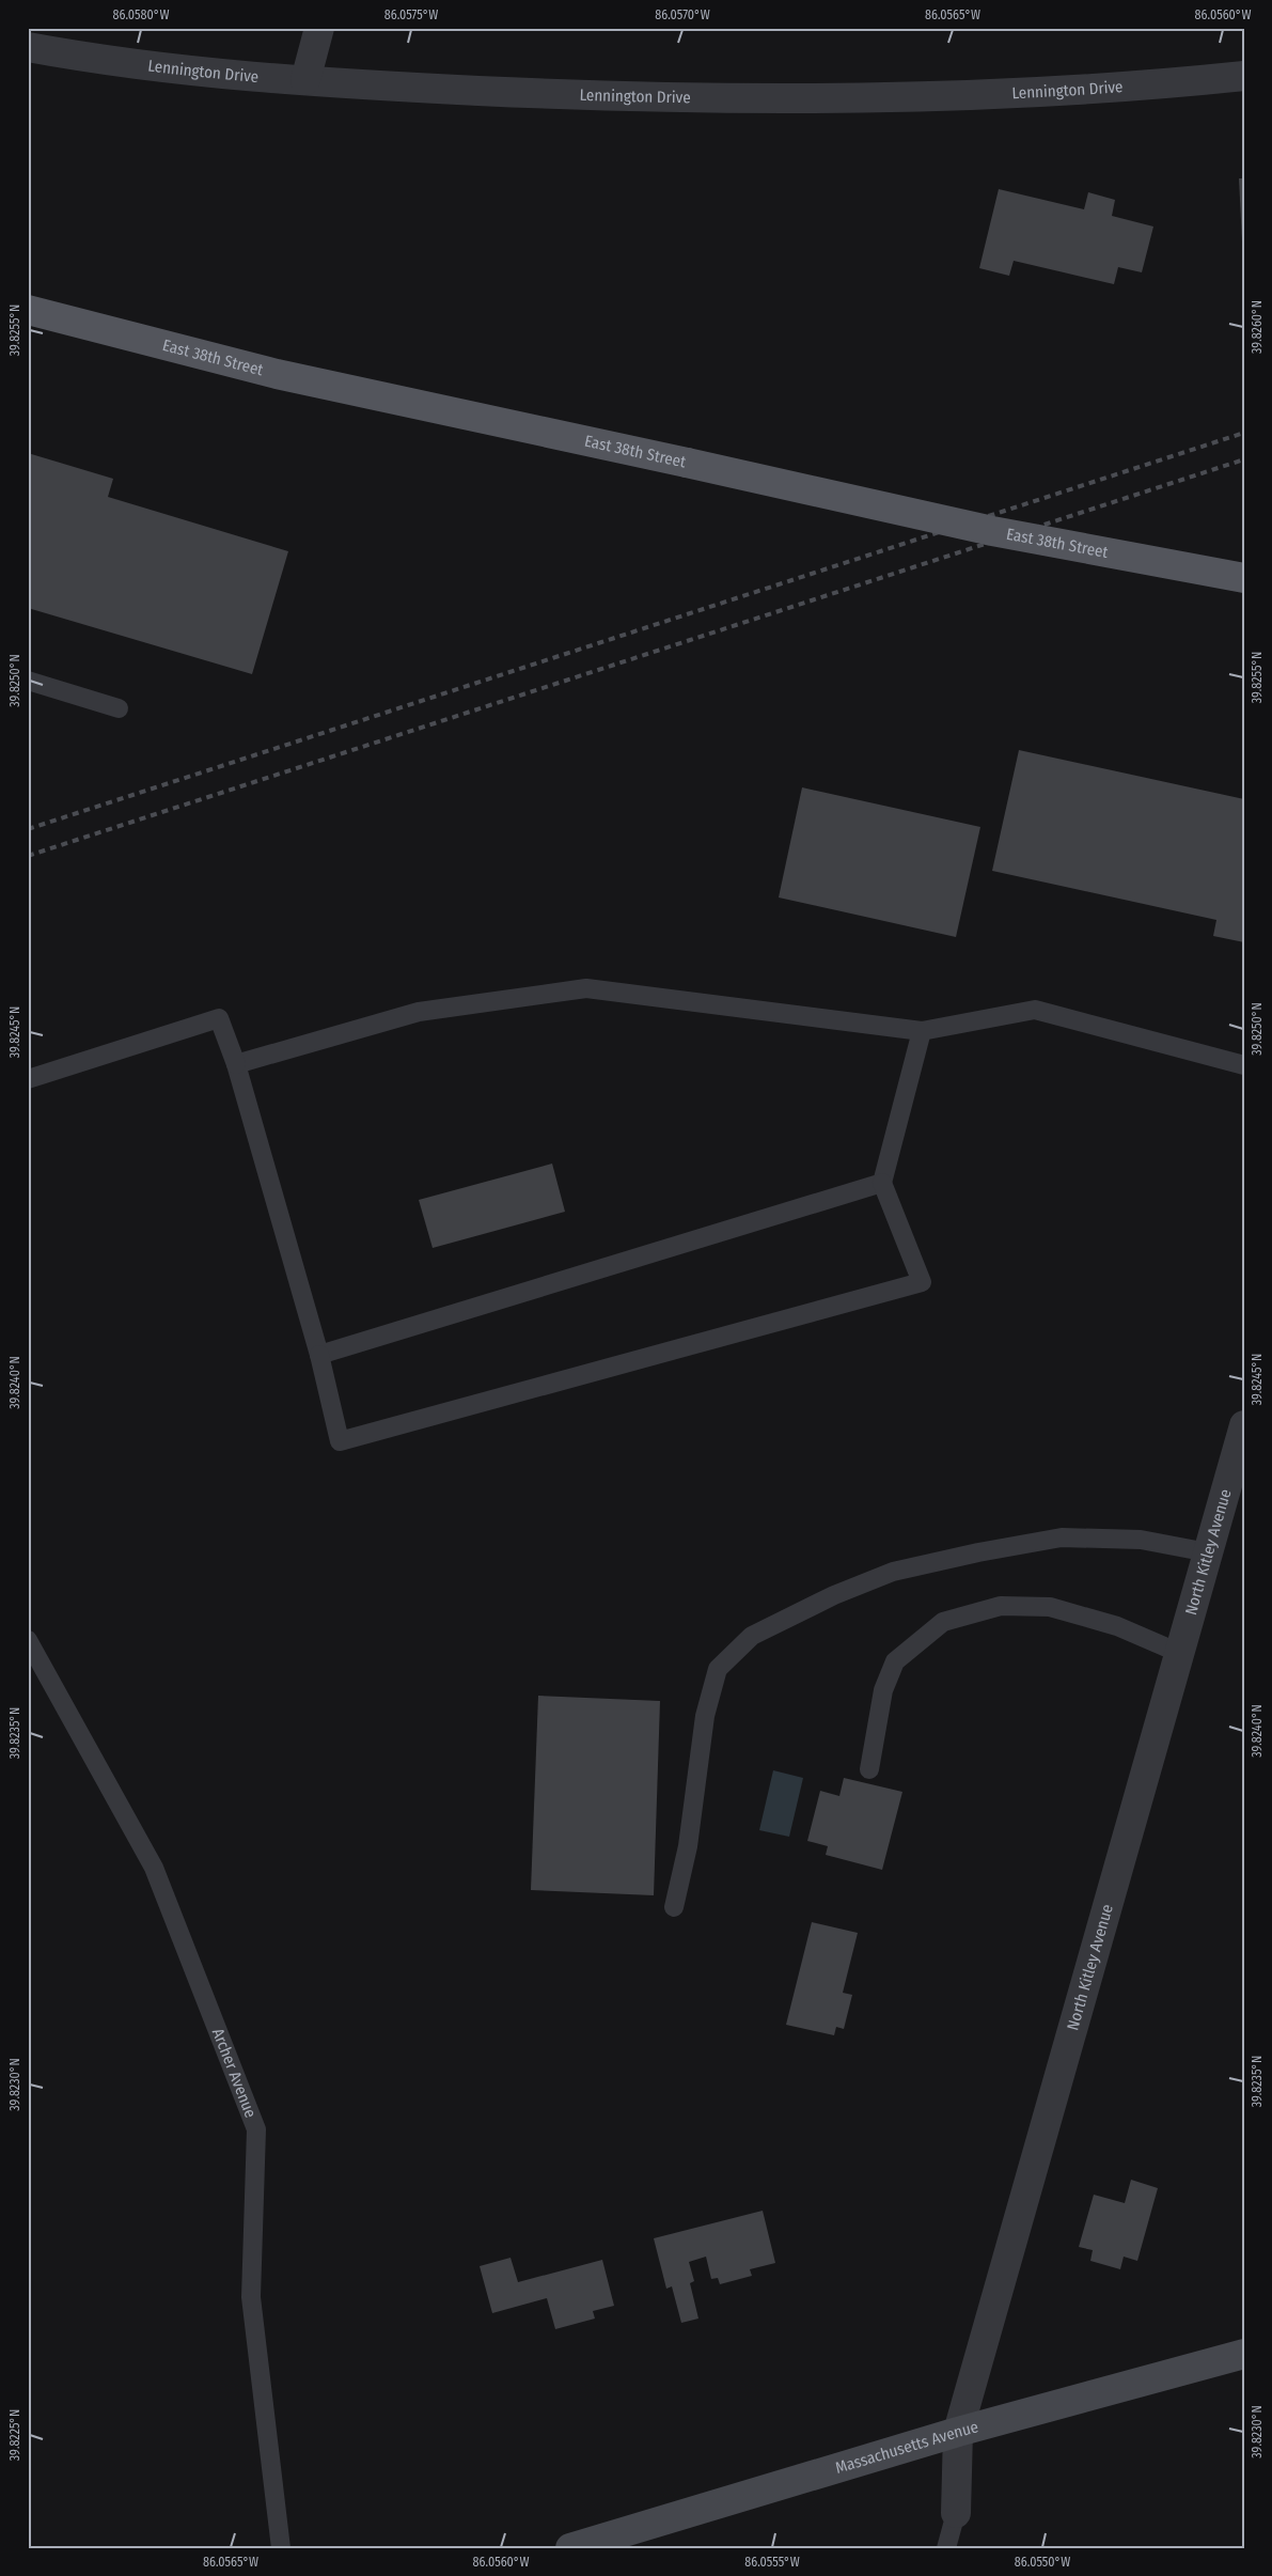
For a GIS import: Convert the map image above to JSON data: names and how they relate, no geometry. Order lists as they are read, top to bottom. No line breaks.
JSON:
{"streets":{"main road":["East 38th Street","Massachusetts Avenue"],"street":["Lennington Drive","North Kitley Avenue"],"lane":["Archer Avenue"]},"crossings":[["North Kitley Avenue","Massachusetts Avenue"]],"coordinates":["86.0580°W","86.0575°W","86.0570°W","86.0565°W","86.0560°W","39.8260°N","39.8255°N","39.8250°N","39.8245°N","39.8240°N","39.8235°N","39.8230°N","39.8225°N","86.0555°W","86.0550°W"]}
